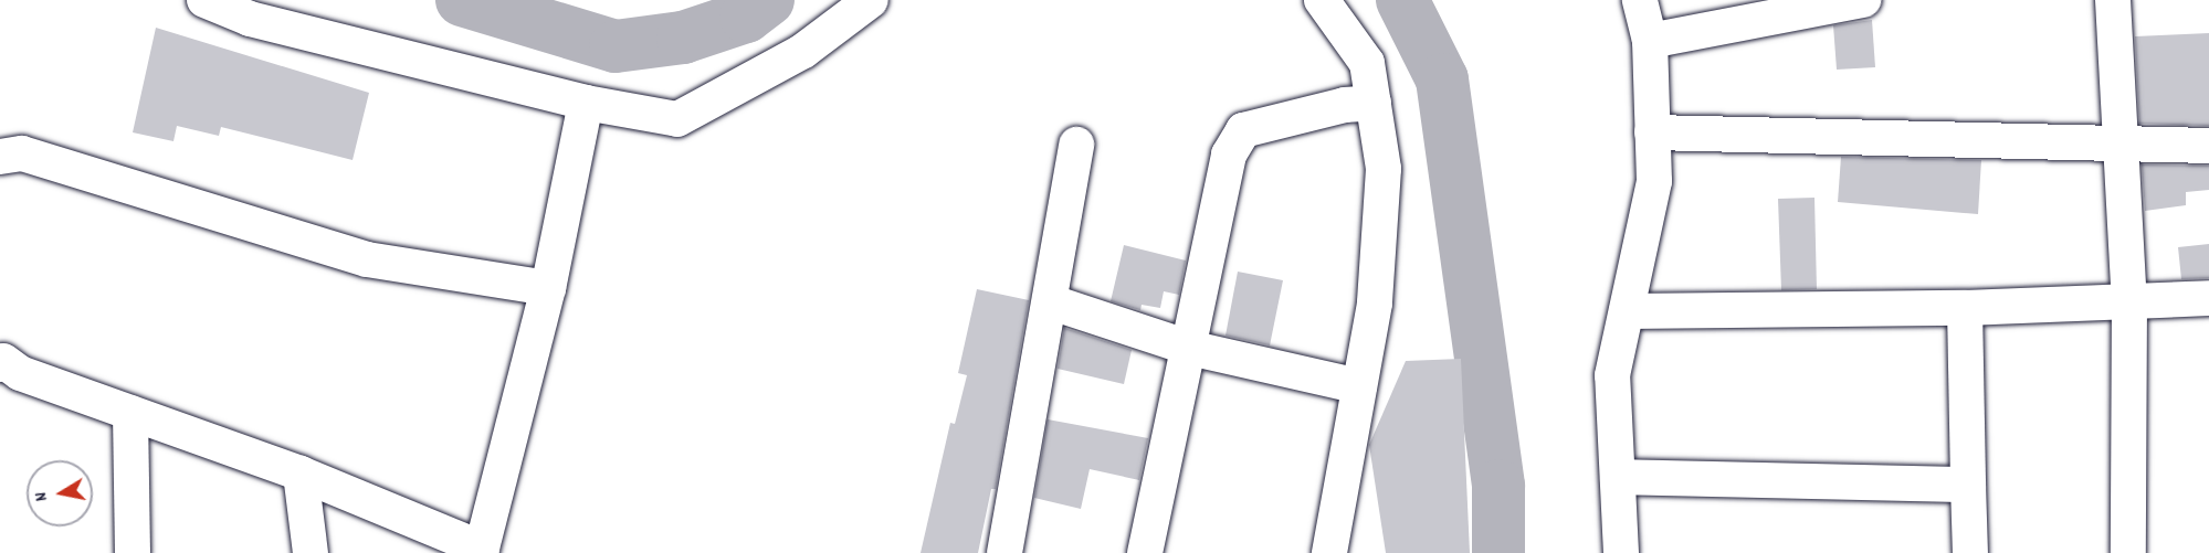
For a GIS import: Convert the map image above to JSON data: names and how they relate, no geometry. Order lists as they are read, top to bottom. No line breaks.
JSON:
{"north":"left"}
